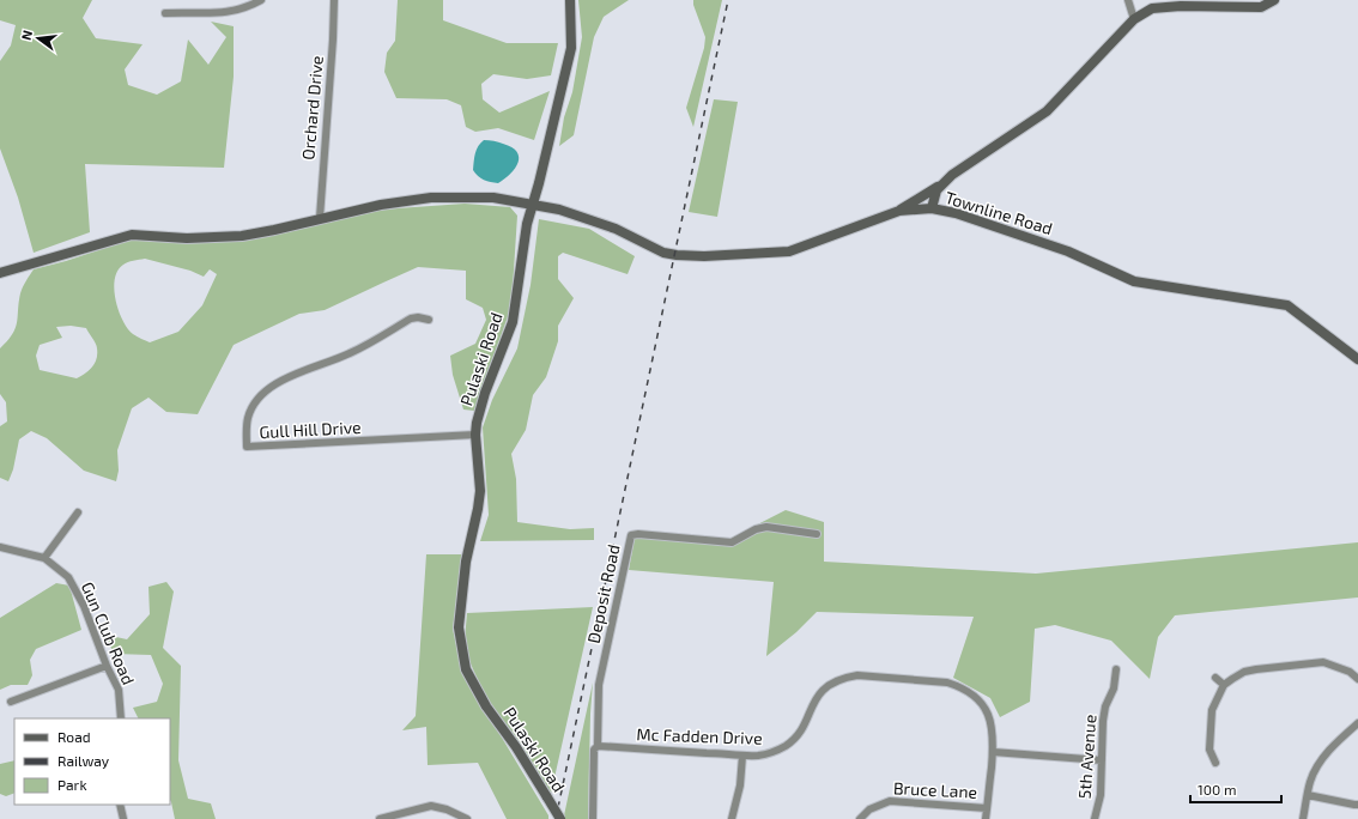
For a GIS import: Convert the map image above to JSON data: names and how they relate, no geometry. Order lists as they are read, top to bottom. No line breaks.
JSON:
{"streets":{"main road":["Townline Road","Pulaski Road"],"street":["Orchard Drive","Gull Hill Drive","Deposit Road","Gun Club Road","Mc Fadden Drive","5th Avenue","Bruce Lane"]},"crossings":[["Orchard Drive","Townline Road"],["Townline Road","Pulaski Road"],["Pulaski Road","Gull Hill Drive"],["Deposit Road","Mc Fadden Drive"],["Mc Fadden Drive","Bruce Lane"]],"legend":["Road","Railway","Park"],"scale_bar":"100 m","north":"left"}
